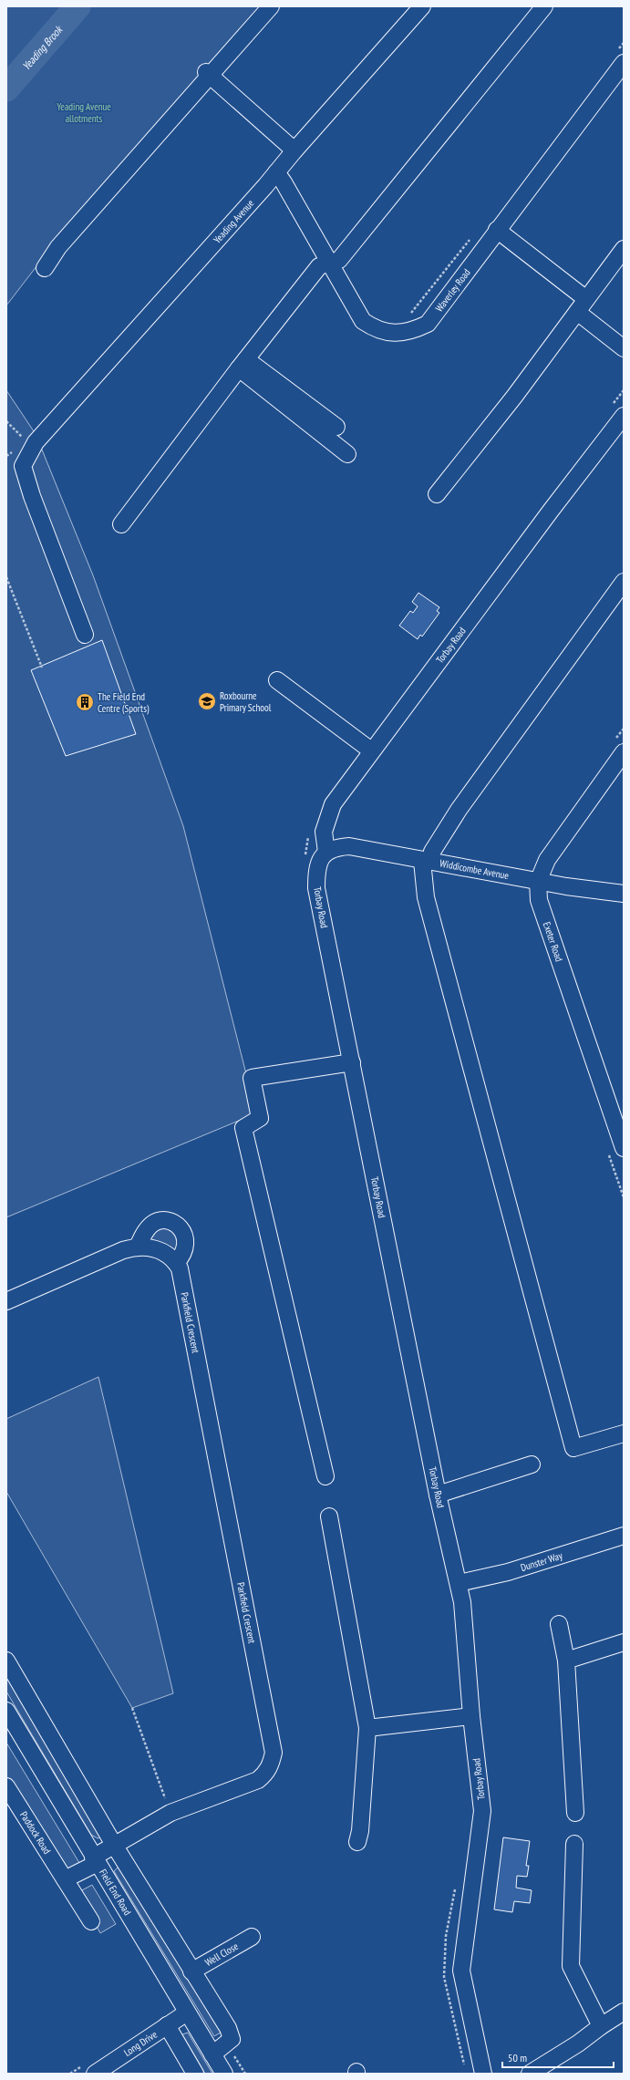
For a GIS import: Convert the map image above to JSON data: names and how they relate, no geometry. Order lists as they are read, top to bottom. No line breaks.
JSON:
{"streets":{"street":["Yeading Avenue","Waverley Road","Torbay Road","Widdicombe Avenue","Exeter Road","Parkfield Crescent","Dunster Way","Paddock Road","Field End Road","Well Close","Long Drive"]},"crossings":[["Yeading Avenue","Waverley Road"],["Torbay Road","Widdicombe Avenue"],["Torbay Road","Dunster Way"],["Widdicombe Avenue","Exeter Road"],["Parkfield Crescent","Field End Road"],["Field End Road","Long Drive"]],"water":["Yeading Brook"],"parks":["Yeading Avenue allotments"],"places":{"school or university":["Roxbourne Primary School"],"building":["The Field End Centre (Sports)"]},"scale_bar":"50 m"}
